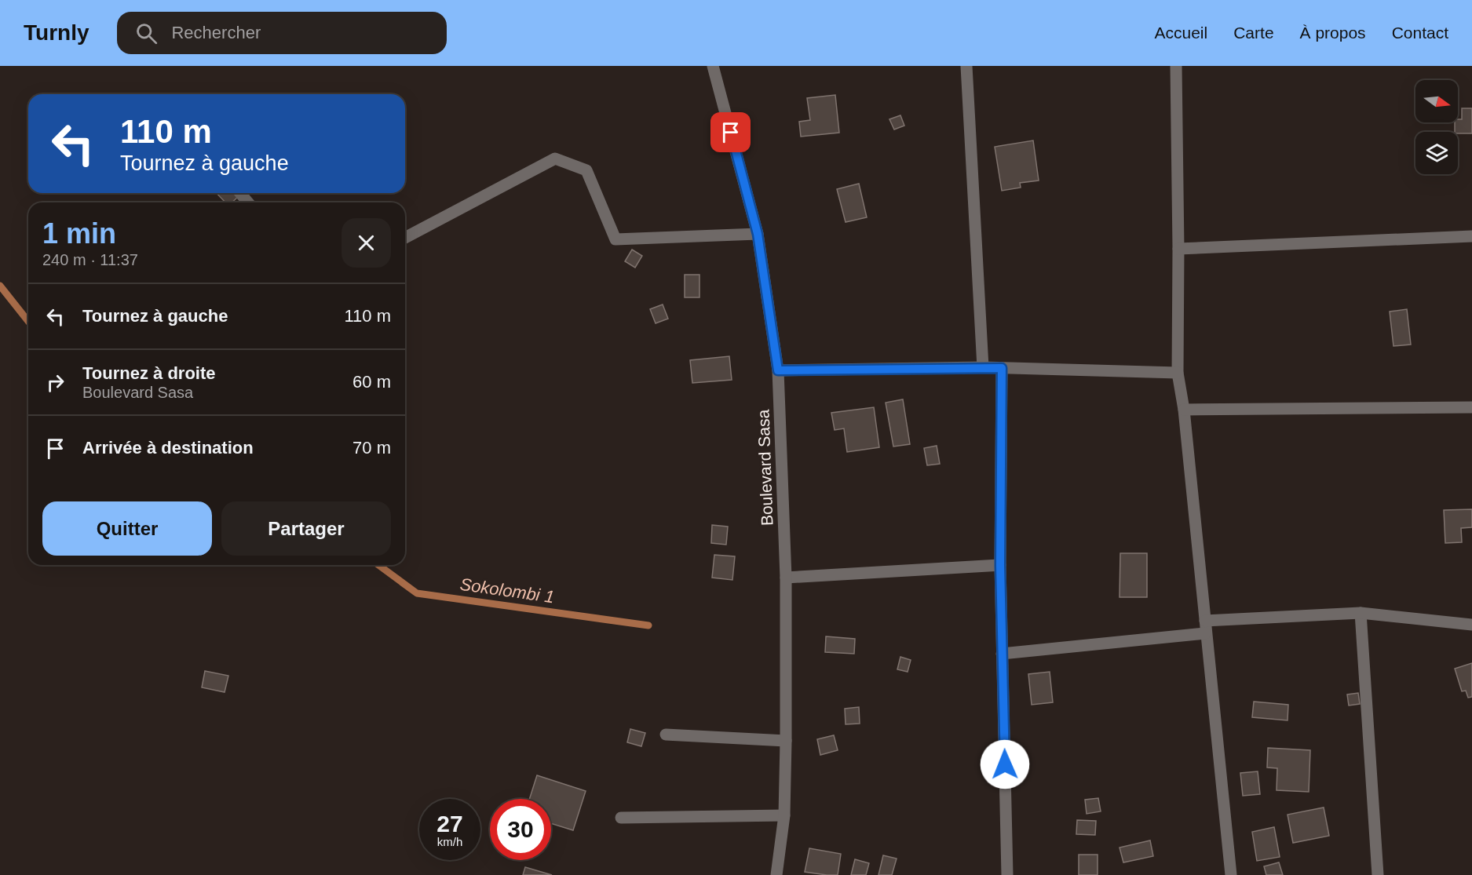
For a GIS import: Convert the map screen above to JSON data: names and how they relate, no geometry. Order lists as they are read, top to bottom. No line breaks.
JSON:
{"streets":{"street":["Boulevard Sasa"]},"water":["Sokolombi 1"],"north":"right","page":{"header":"Turnly","search":"Rechercher","nav":["Accueil","Carte","À propos","Contact"],"turn":["110 m","Tournez à gauche"],"heading":["1 min","240 m · 11:37"],"list":[{"name":"Tournez à gauche","value":"110 m"},{"name":"Tournez à droite","note":"Boulevard Sasa","value":"60 m"},{"name":"Arrivée à destination","value":"70 m"}],"buttons":["Quitter","Partager"],"speed":"27 km/h","limit":"30"}}
